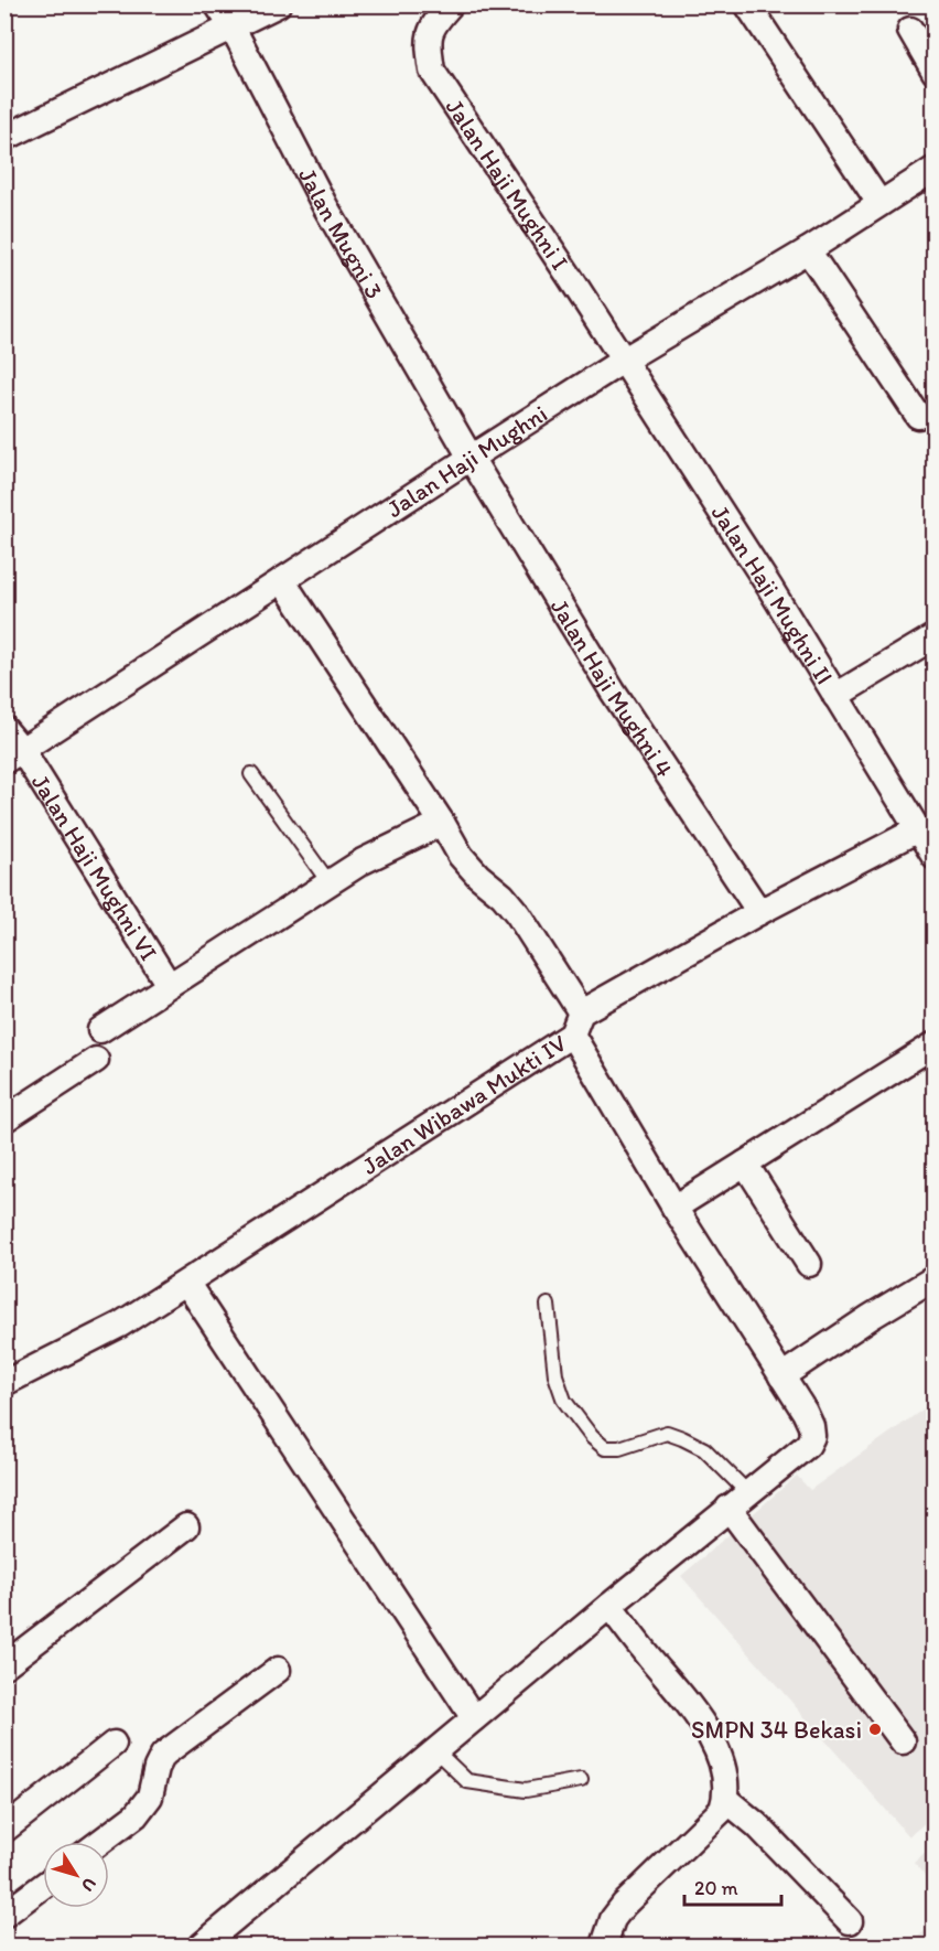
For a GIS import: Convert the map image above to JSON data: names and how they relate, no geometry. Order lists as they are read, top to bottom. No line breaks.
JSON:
{"streets":{"street":["Jalan Haji Mughni I","Jalan Mugni 3","Jalan Haji Mughni","Jalan Haji Mughni II","Jalan Haji Mughni 4","Jalan Haji Mughni VI","Jalan Wibawa Mukti IV"]},"crossings":[["Jalan Haji Mughni I","Jalan Haji Mughni"],["Jalan Haji Mughni I","Jalan Haji Mughni II"],["Jalan Mugni 3","Jalan Haji Mughni"],["Jalan Mugni 3","Jalan Haji Mughni 4"],["Jalan Haji Mughni","Jalan Haji Mughni II"],["Jalan Haji Mughni","Jalan Haji Mughni 4"],["Jalan Haji Mughni","Jalan Haji Mughni VI"],["Jalan Haji Mughni II","Jalan Wibawa Mukti IV"],["Jalan Haji Mughni 4","Jalan Wibawa Mukti IV"]],"places":["SMPN 34 Bekasi"],"scale_bar":"20 m","north":"bottom right"}
